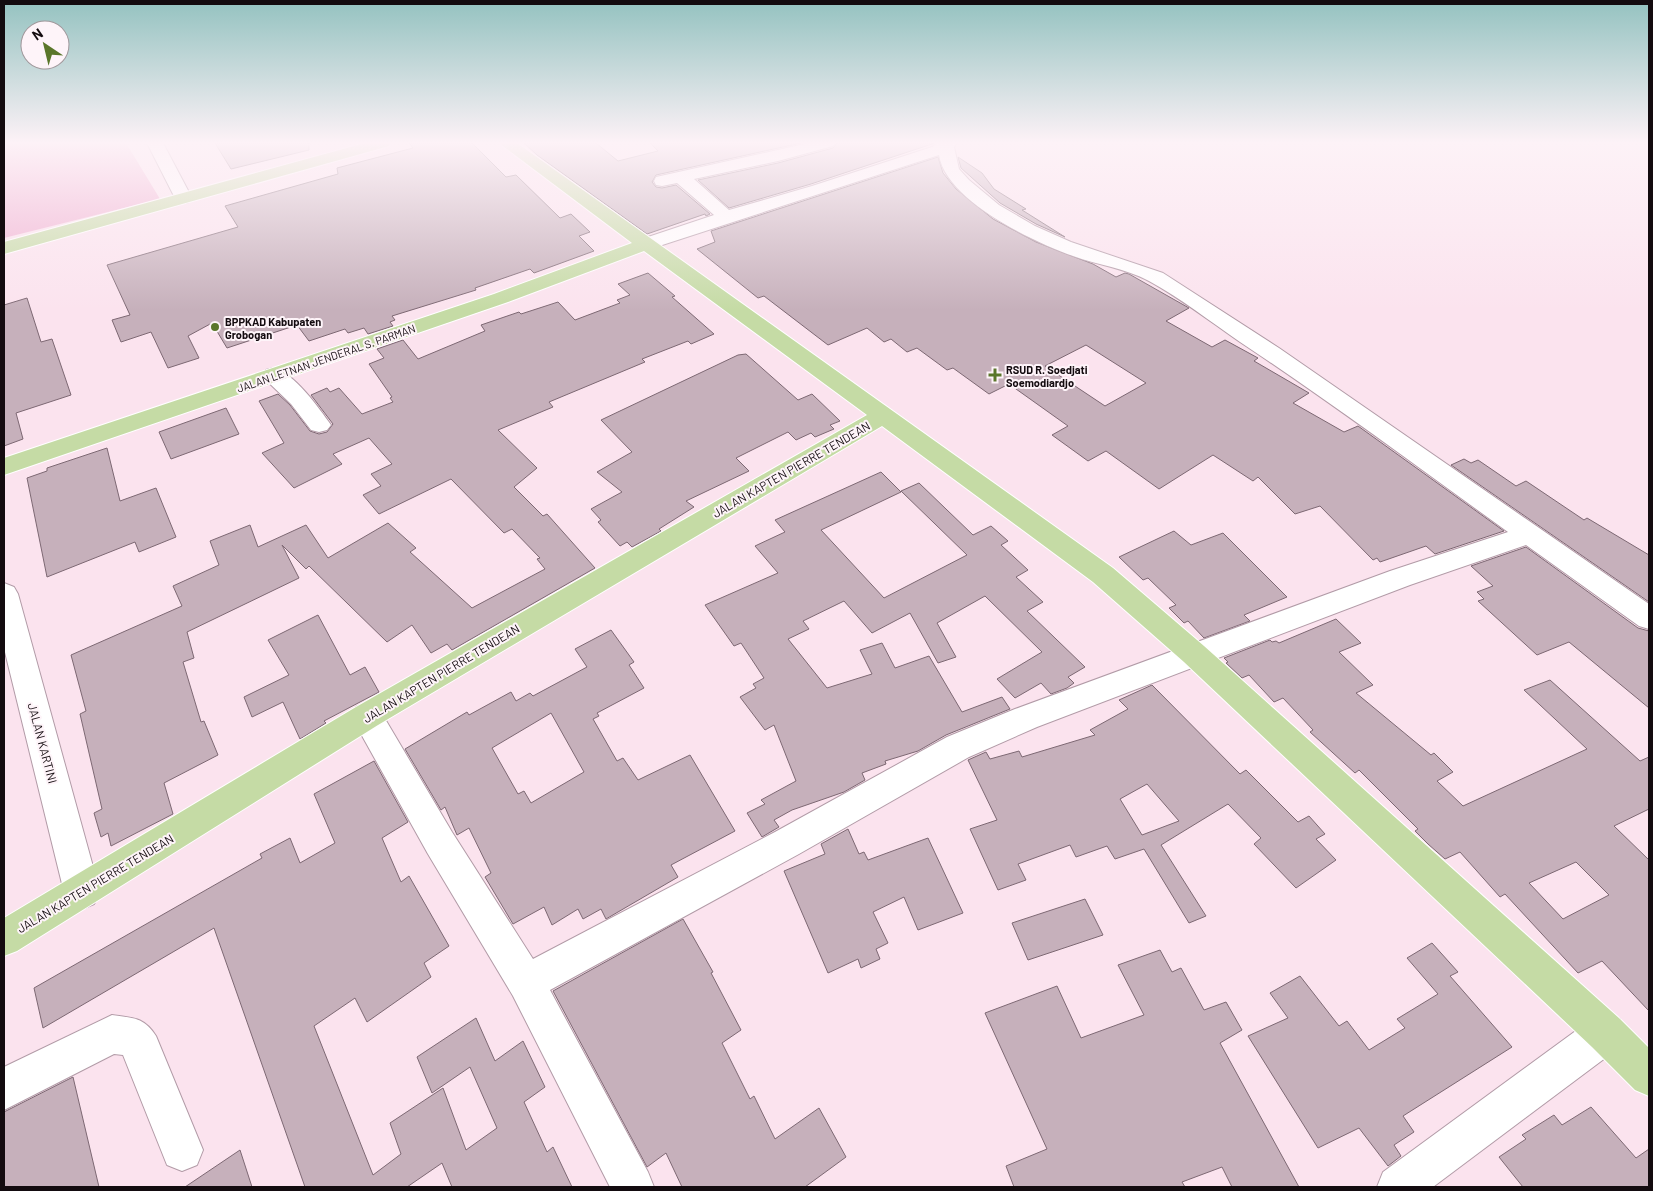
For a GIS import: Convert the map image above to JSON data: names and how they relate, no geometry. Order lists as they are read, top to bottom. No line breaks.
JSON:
{"streets":{"main road":["JALAN LETNAN JENDERAL S. PARMAN","JALAN KAPTEN PIERRE TENDEAN"],"street":["JALAN KARTINI"]},"crossings":[["JALAN KAPTEN PIERRE TENDEAN","JALAN KARTINI"]],"places":{"other":["BPPKAD Kabupaten Grobogan"],"health":["RSUD R. Soedjati Soemodiardjo"]},"north":"top left"}
